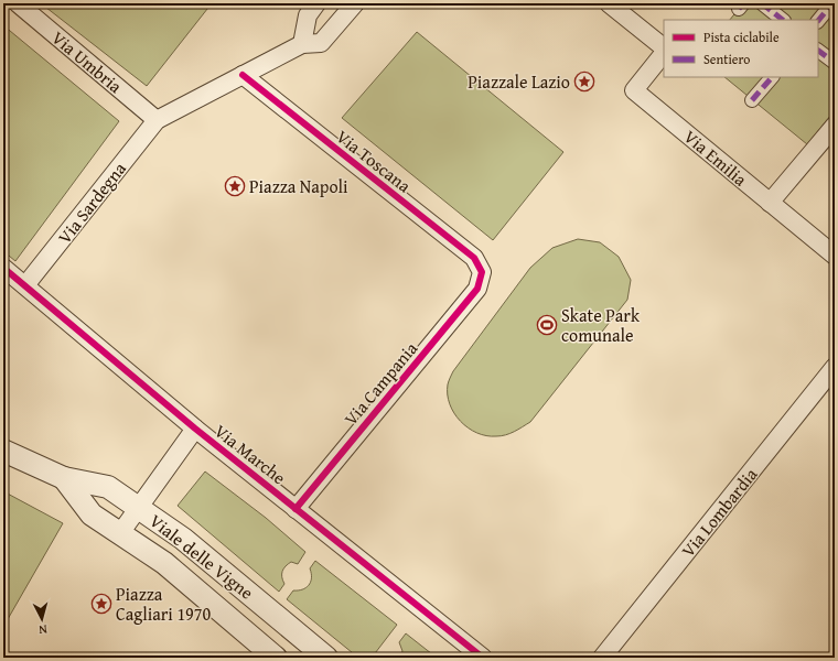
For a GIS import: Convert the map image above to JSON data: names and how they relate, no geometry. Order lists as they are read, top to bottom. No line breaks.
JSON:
{"streets":{"street":["Via Umbria","Via Emilia","Via Toscana","Via Sardegna","Via Campania","Via Marche","Via Lombardia","Viale delle Vigne"]},"crossings":[["Via Umbria","Via Sardegna"],["Via Toscana","Via Campania"],["Via Sardegna","Via Marche"],["Via Campania","Via Marche"],["Via Marche","Viale delle Vigne"]],"places":{"place":["Piazzale Lazio","Piazza Napoli","Piazza Cagliari 1970"],"sports":["Skate Park comunale"]},"legend":["Pista ciclabile","Sentiero"],"north":"bottom"}
